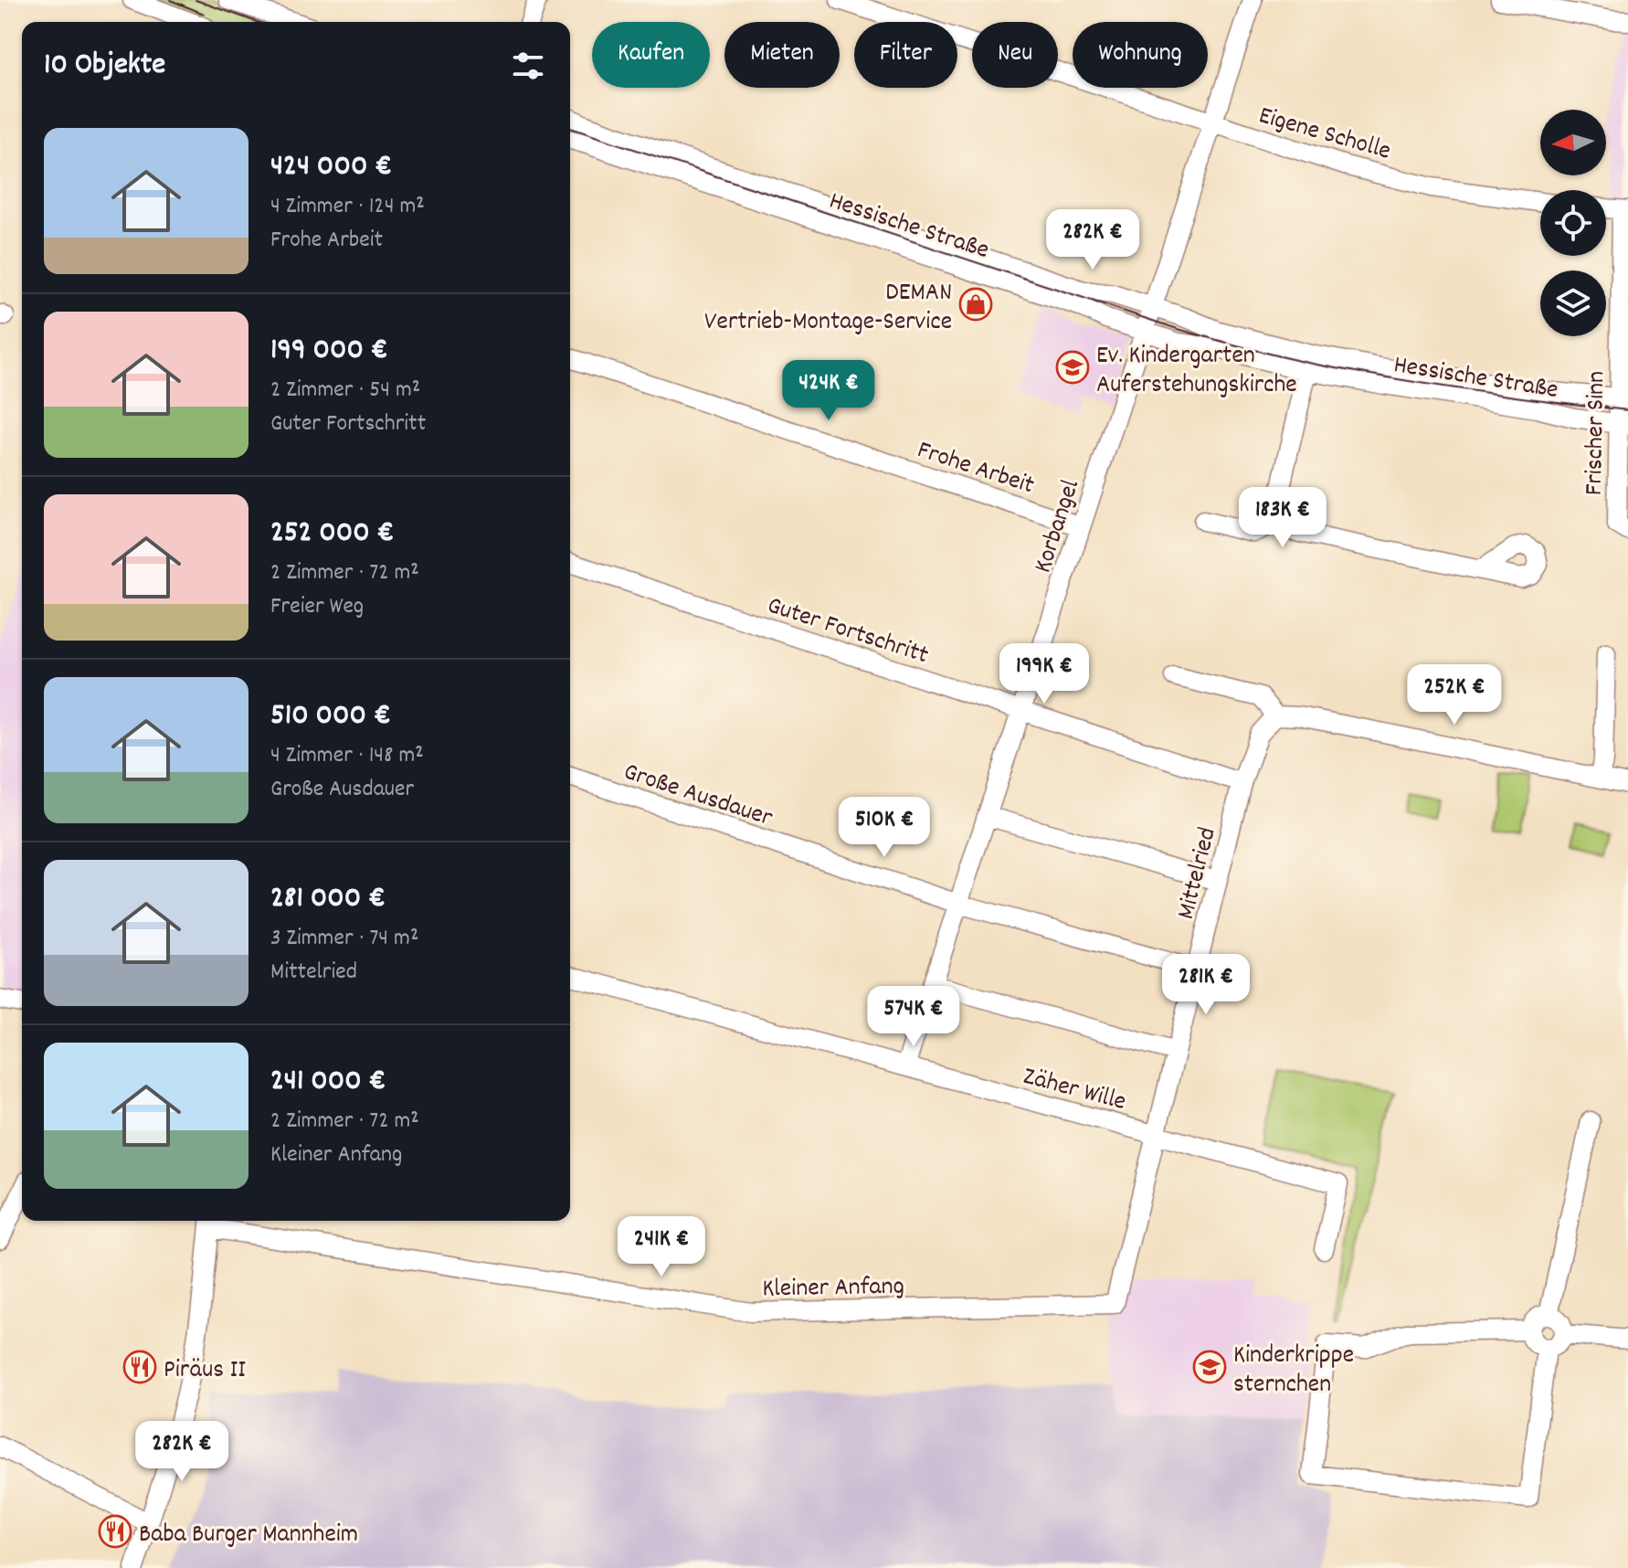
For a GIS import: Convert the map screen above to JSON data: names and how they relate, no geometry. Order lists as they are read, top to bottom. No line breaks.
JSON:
{"streets":{"street":["Eigene Scholle","Hessische Straße","Frischer Sinn","Frohe Arbeit","Korbangel","Guter Fortschritt","Große Ausdauer","Mittelried","Zäher Wille","Kleiner Anfang"]},"crossings":[["Eigene Scholle","Korbangel"],["Hessische Straße","Frischer Sinn"],["Hessische Straße","Korbangel"],["Frohe Arbeit","Korbangel"],["Korbangel","Guter Fortschritt"],["Korbangel","Große Ausdauer"],["Korbangel","Zäher Wille"],["Guter Fortschritt","Mittelried"],["Große Ausdauer","Mittelried"],["Mittelried","Zäher Wille"],["Mittelried","Kleiner Anfang"]],"places":{"shop":["DEMAN Vertrieb-Montage-Service"],"school or university":["Ev. Kindergarten Auferstehungskirche","Kinderkrippe sternchen"],"restaurant":["Piräus II","Baba Burger Mannheim"]},"north":"left","page":{"chip":["Kaufen","Mieten","Filter","Neu","Wohnung"],"heading":"10 Objekte","list":[{"name":"424 000 €","note":"4 Zimmer · 124 m² · Frohe Arbeit"},{"name":"199 000 €","note":"2 Zimmer · 54 m² · Guter Fortschritt"},{"name":"252 000 €","note":"2 Zimmer · 72 m² · Freier Weg"},{"name":"510 000 €","note":"4 Zimmer · 148 m² · Große Ausdauer"},{"name":"281 000 €","note":"3 Zimmer · 74 m² · Mittelried"},{"name":"241 000 €","note":"2 Zimmer · 72 m² · Kleiner Anfang"}],"price":["282K €","424K €","183K €","199K €","252K €","510K €","281K €","574K €","241K €","282K €"]}}
